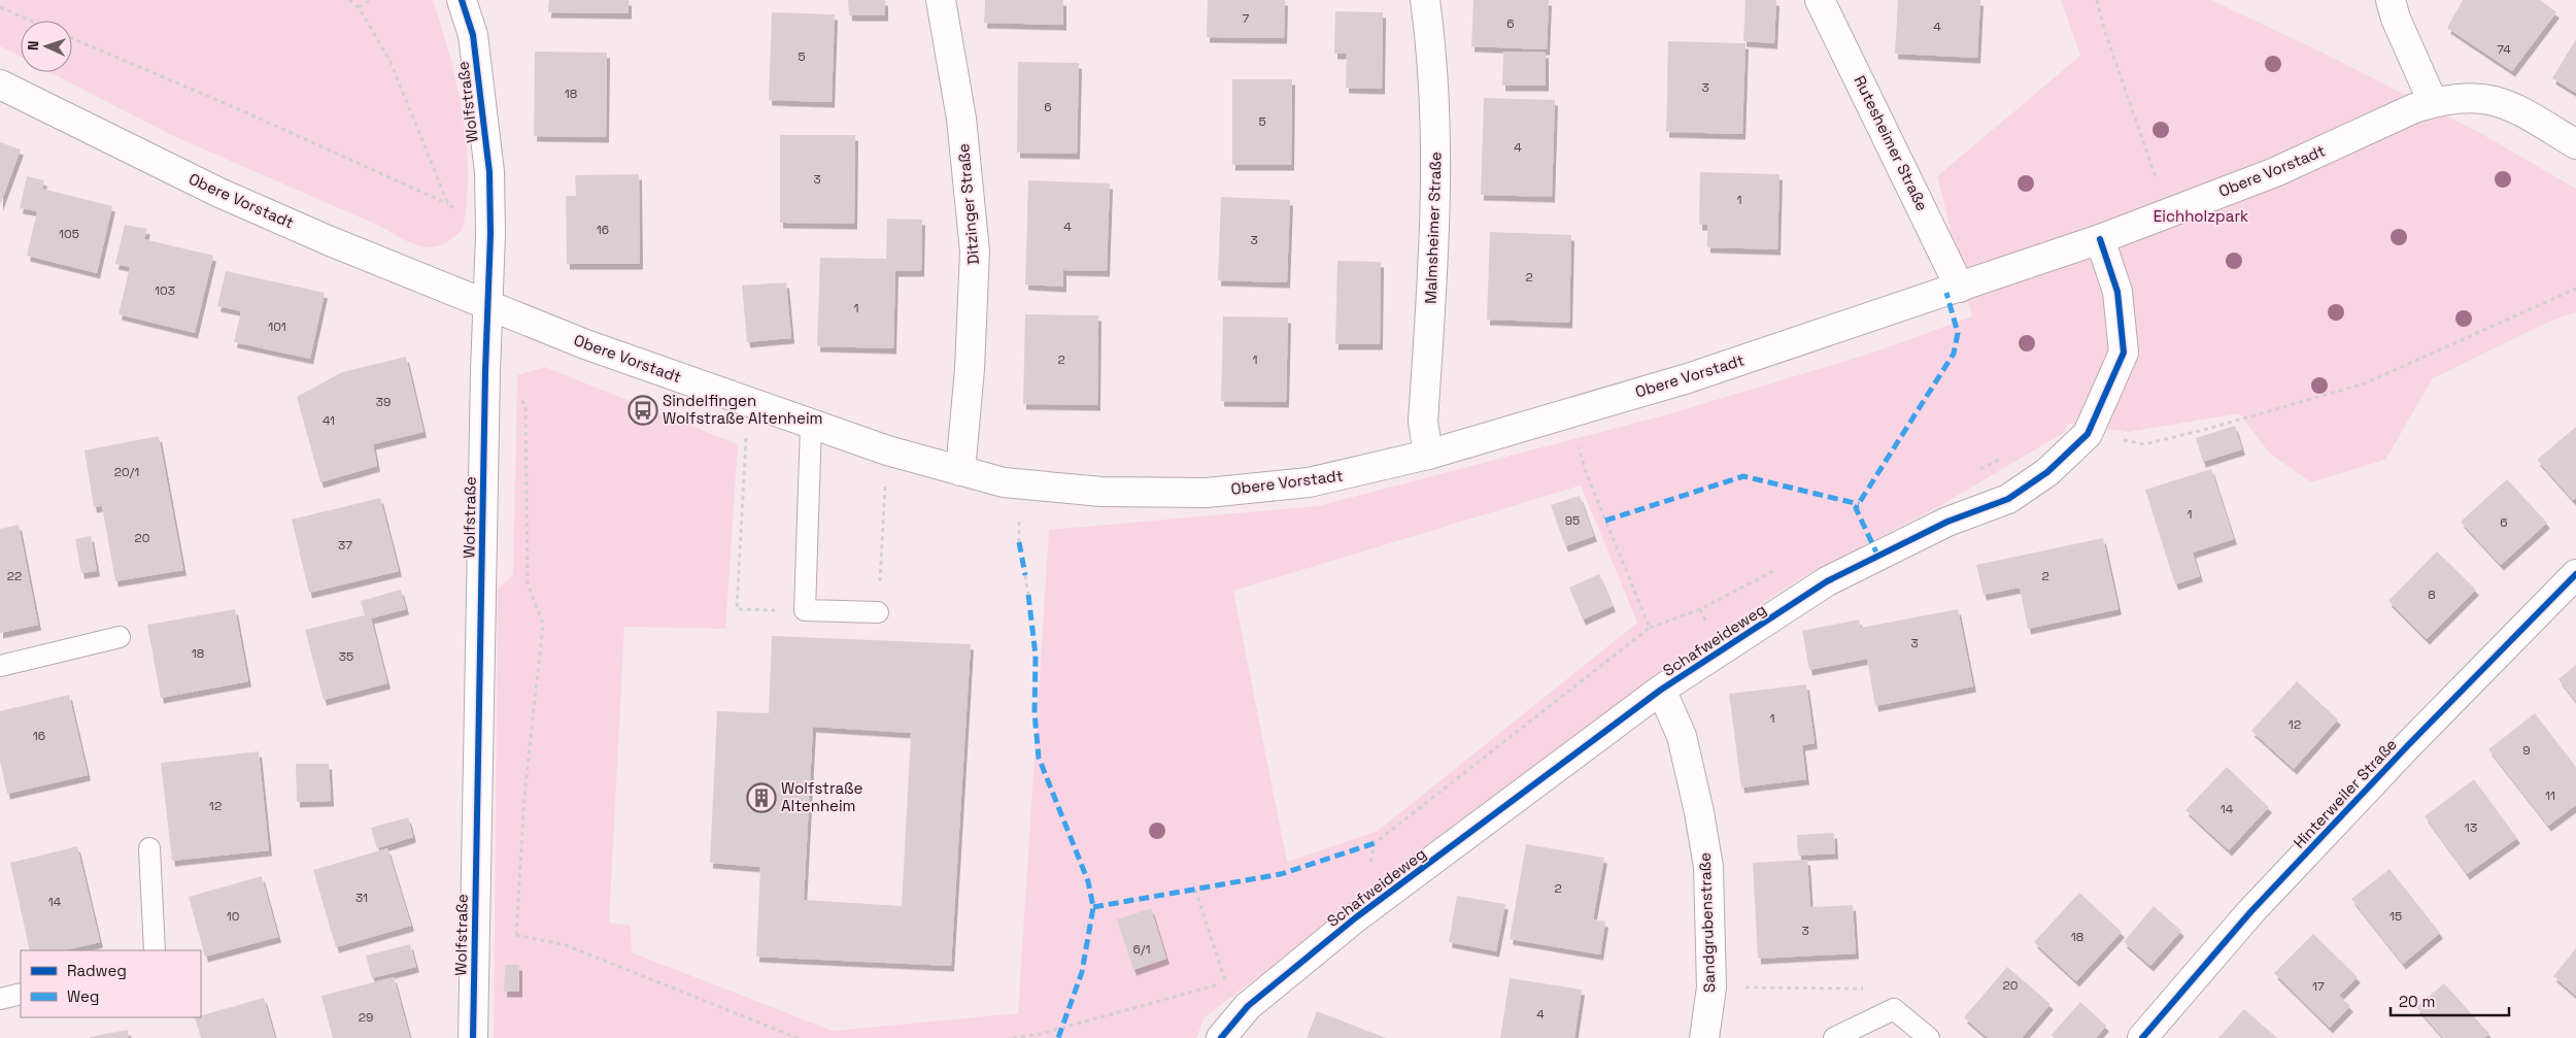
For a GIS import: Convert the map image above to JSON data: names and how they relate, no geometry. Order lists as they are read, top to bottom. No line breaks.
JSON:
{"streets":{"street":["Wolfstraße","Rutesheimer Straße","Obere Vorstadt","Ditzinger Straße","Malmsheimer Straße","Schafweideweg","Hinterweiler Straße","Sandgrubenstraße"]},"crossings":[["Wolfstraße","Obere Vorstadt"],["Rutesheimer Straße","Obere Vorstadt"],["Obere Vorstadt","Ditzinger Straße"],["Obere Vorstadt","Malmsheimer Straße"],["Obere Vorstadt","Schafweideweg"],["Schafweideweg","Sandgrubenstraße"]],"parks":["Eichholzpark"],"places":{"bus stop":["Sindelfingen Wolfstraße Altenheim"],"building":["Wolfstraße Altenheim"]},"house_numbers":["7","6","4","74","5","3","18","6","5","4","3","1","4","16","105","3","2","103","1","101","2","1","39","41","20/1","1","95","6","20","37","22","2","8","3","18","35","1","12","16","9","11","12","14","13","2","31","14","10","15","3","18","6/1","20","17","4","29"],"legend":["Radweg","Weg"],"scale_bar":"20 m","north":"left"}
